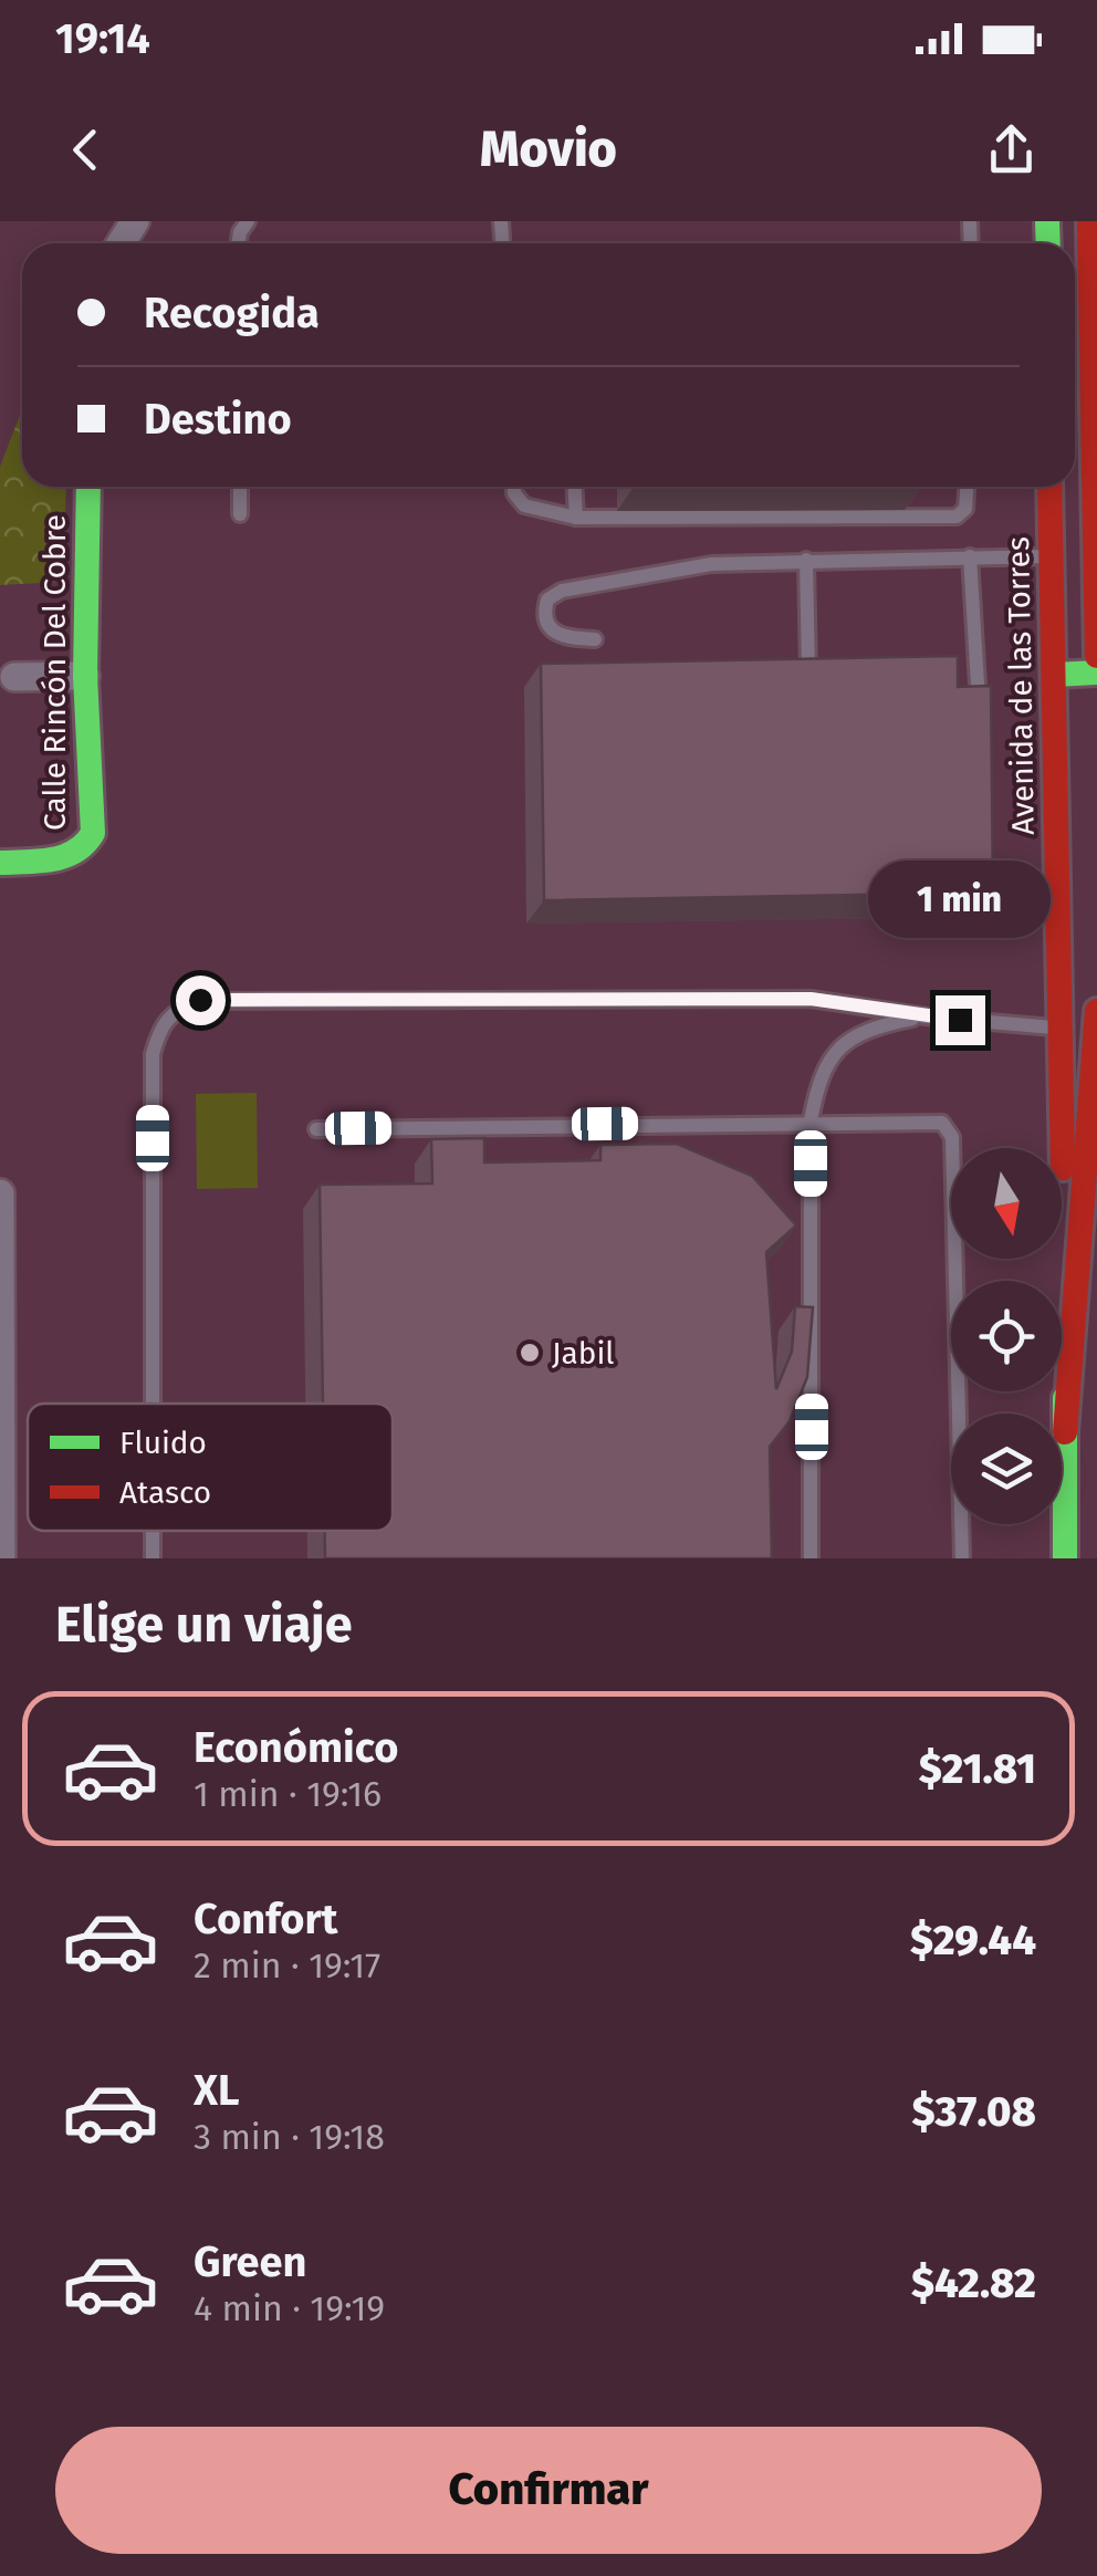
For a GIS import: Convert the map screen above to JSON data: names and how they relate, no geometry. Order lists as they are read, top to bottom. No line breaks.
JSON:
{"streets":{"main road":["Calle Rincón Del Cobre","Avenida de las Torres"]},"places":["Jabil"],"legend":["Fluido","Atasco"],"north":"bottom","page":{"status":"19:14","header":"Movio","banner":["Recogida","Destino"],"bubble":"1 min","heading":"Elige un viaje","list":[{"name":"Económico","note":"1 min · 19:16","value":"$21.81"},{"name":"Confort","note":"2 min · 19:17","value":"$29.44"},{"name":"XL","note":"3 min · 19:18","value":"$37.08"},{"name":"Green","note":"4 min · 19:19","value":"$42.82"}],"buttons":"Confirmar"}}
